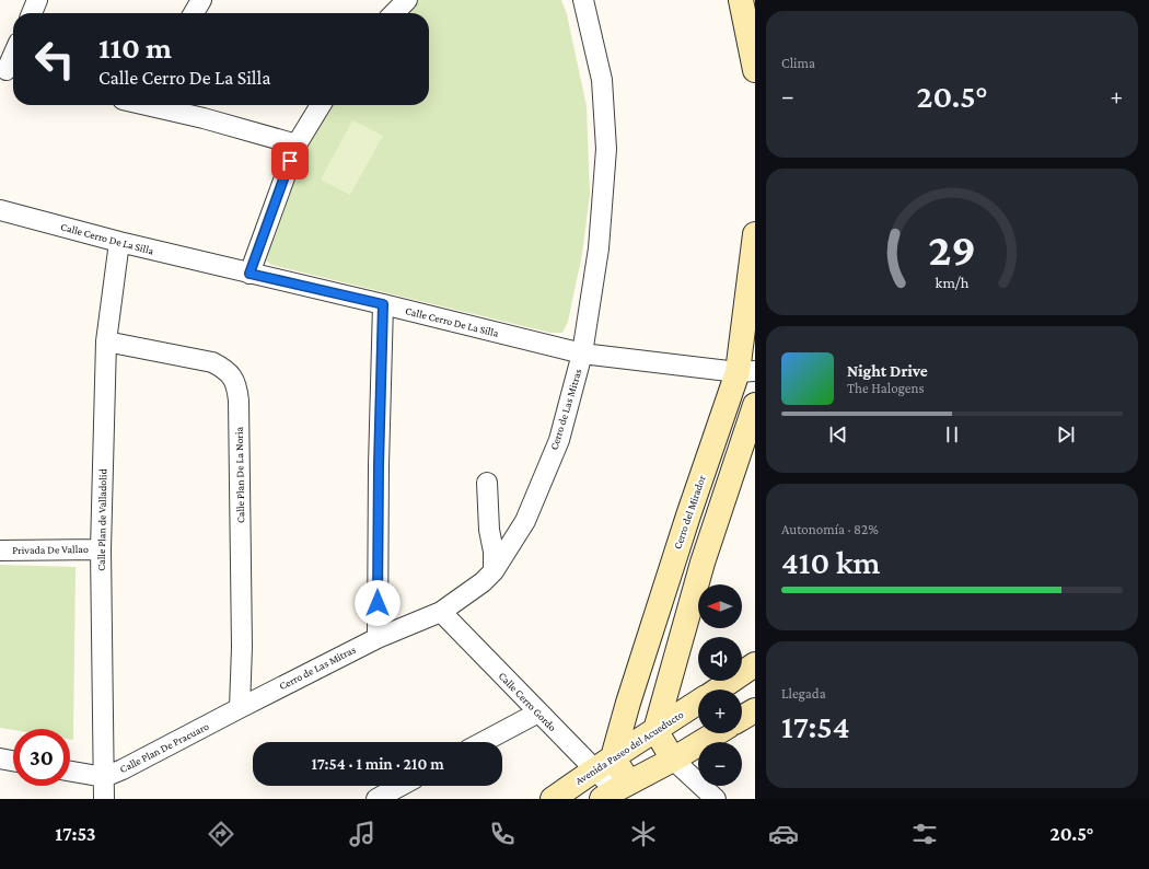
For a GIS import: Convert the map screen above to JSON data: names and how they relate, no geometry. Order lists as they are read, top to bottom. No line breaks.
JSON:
{"streets":{"street":["Calle Cerro De La Silla","Cerro de Las Mitras","Calle Plan De La Noria","Cerro del Mirador","Calle Plan de Valladolid","Privada De Vallao","Calle Cerro Gordo","Calle Plan De Pracuaro","Avenida Paseo del Acueducto"]},"crossings":[["Calle Cerro De La Silla","Cerro de Las Mitras"],["Calle Cerro De La Silla","Cerro del Mirador"],["Calle Cerro De La Silla","Calle Plan de Valladolid"],["Cerro de Las Mitras","Calle Plan De La Noria"],["Cerro de Las Mitras","Calle Cerro Gordo"],["Cerro de Las Mitras","Calle Plan De Pracuaro"],["Calle Plan De La Noria","Calle Plan de Valladolid"],["Calle Plan De La Noria","Calle Plan De Pracuaro"],["Cerro del Mirador","Calle Cerro Gordo"],["Cerro del Mirador","Avenida Paseo del Acueducto"],["Calle Plan de Valladolid","Privada De Vallao"],["Calle Plan de Valladolid","Calle Plan De Pracuaro"],["Calle Cerro Gordo","Avenida Paseo del Acueducto"]],"north":"left","page":{"tile":["Clima",["Autonomía · 82%","410 km"],["Llegada","17:54"]],"turn":["110 m","Calle Cerro De La Silla"],"heat":["−","20.5°","+"],"song":["Night Drive","The Halogens"],"map_buttons":["+","−"],"limit":"30","trip":"17:54 · 1 min · 210 m","tabs":["17:53","20.5°"],"gauge":["29","km/h"]}}
